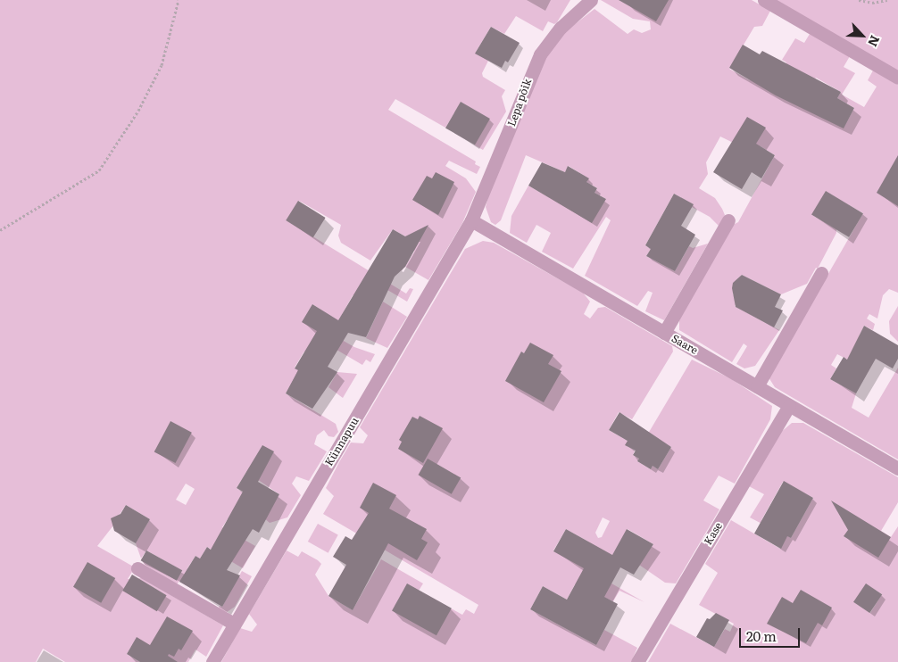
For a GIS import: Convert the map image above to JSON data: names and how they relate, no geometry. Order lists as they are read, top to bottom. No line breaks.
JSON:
{"streets":{"street":["Lepa põik","Saare","Künnapuu","Kase"]},"crossings":[["Lepa põik","Saare"],["Lepa põik","Künnapuu"],["Saare","Künnapuu"],["Saare","Kase"]],"scale_bar":"20 m","north":"bottom right"}
